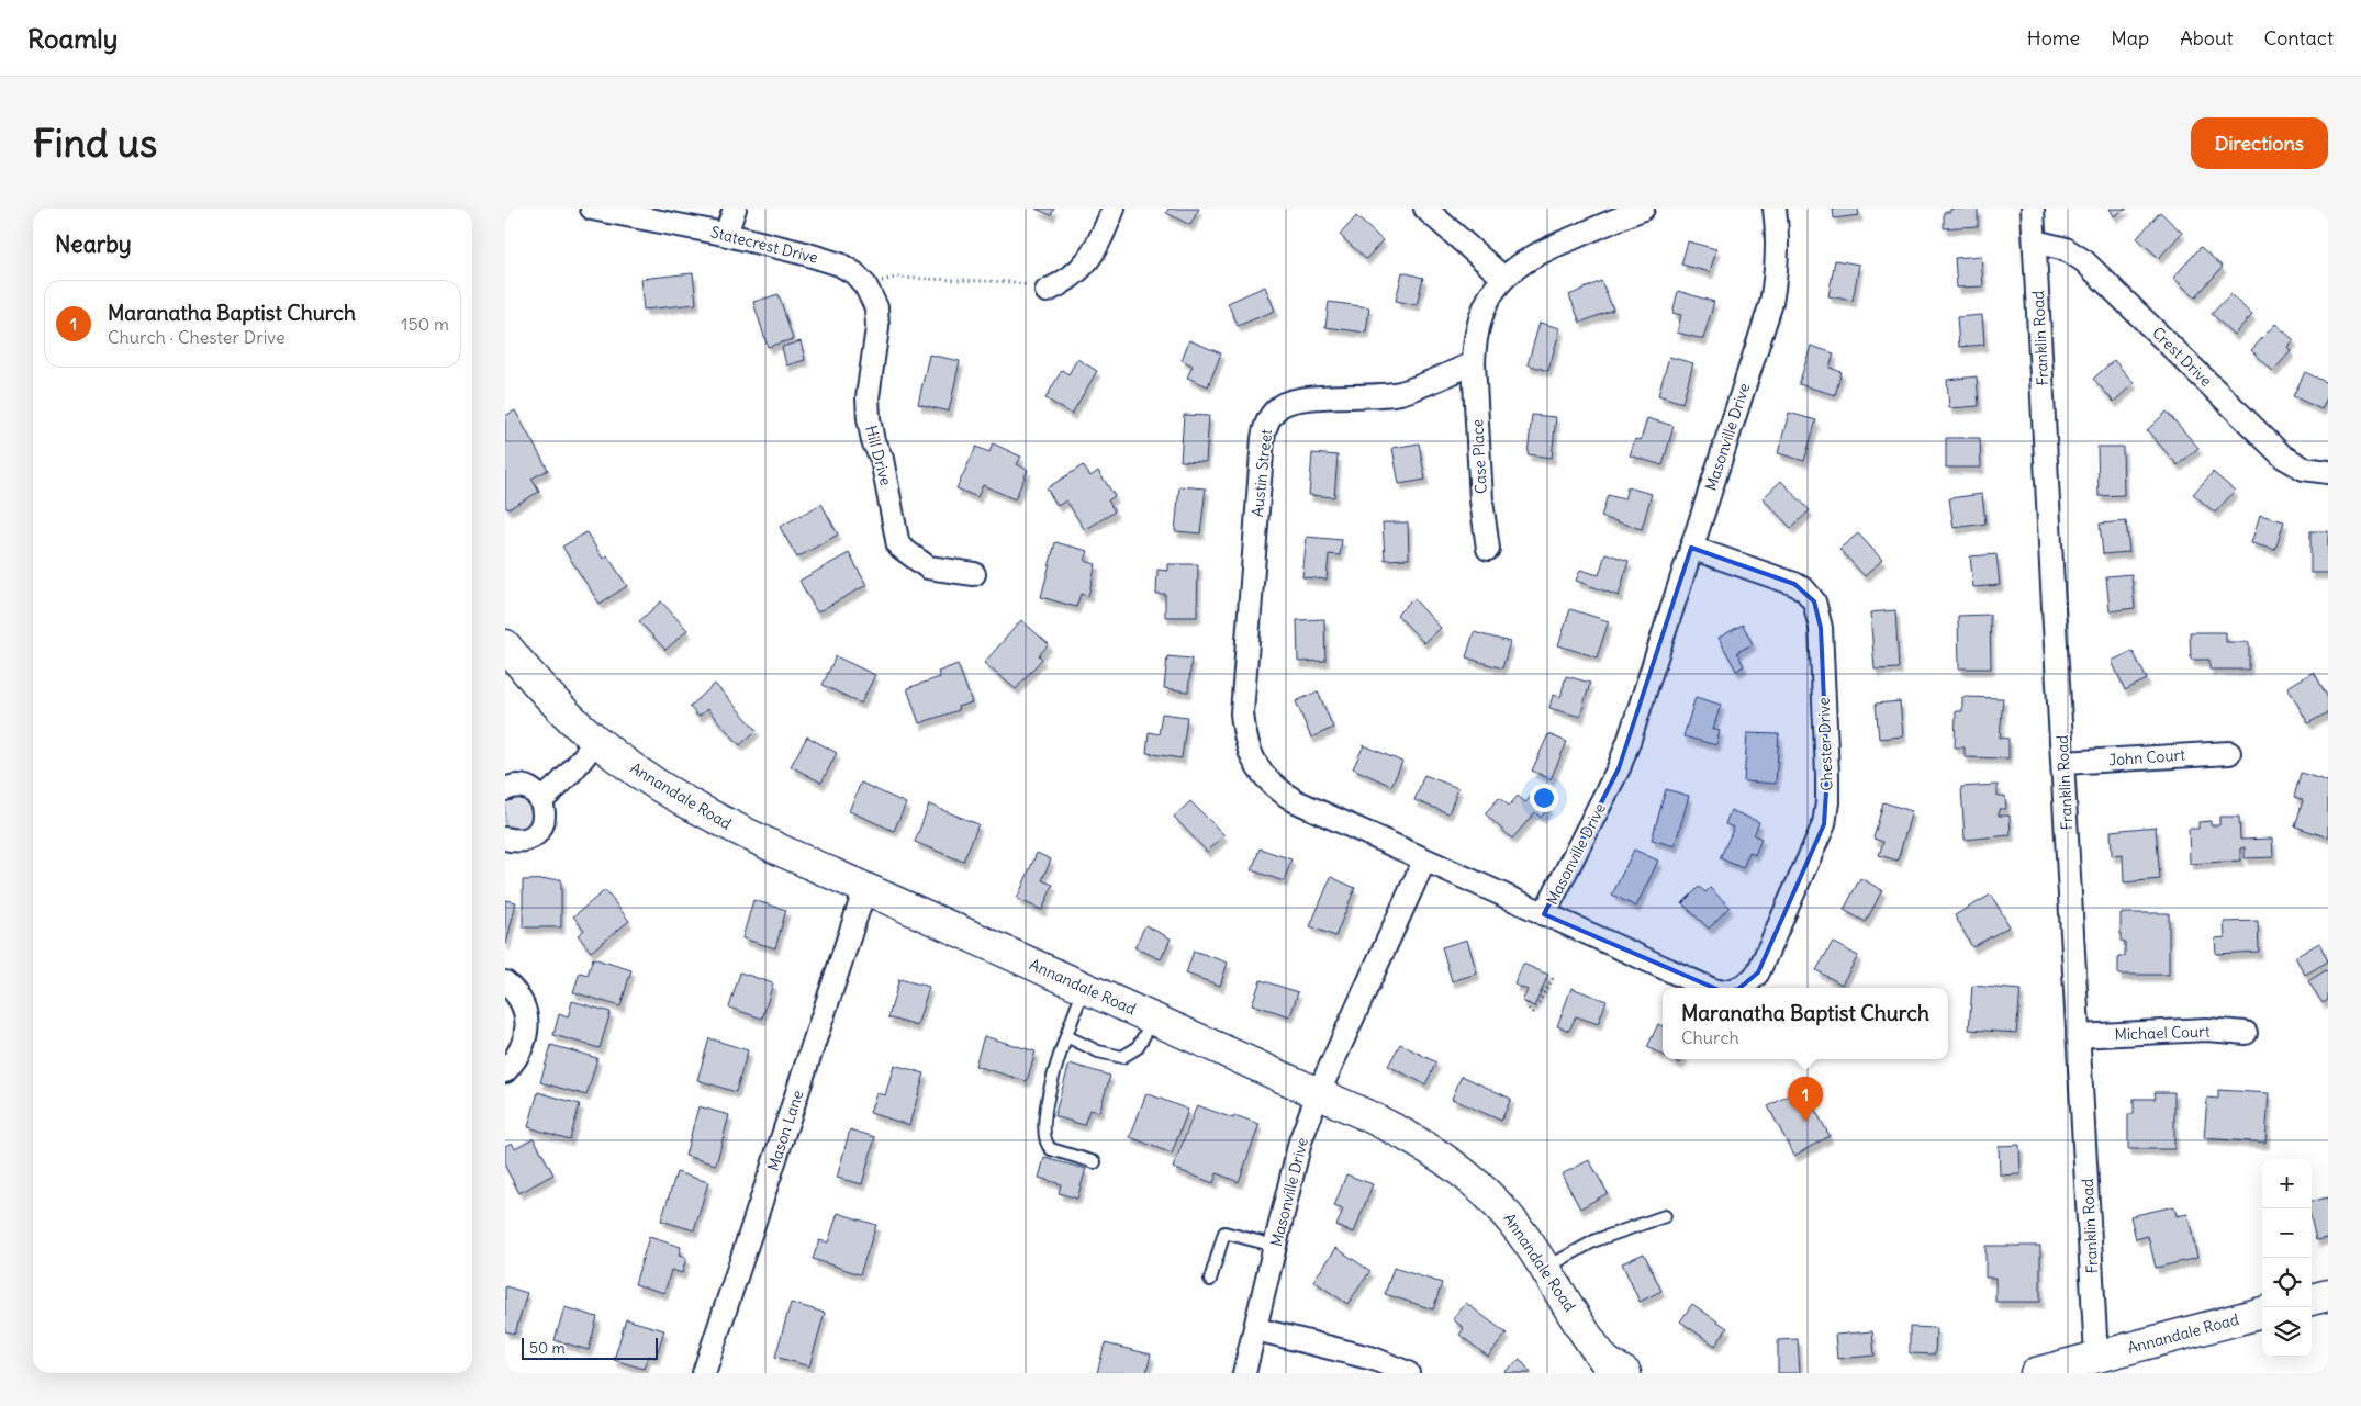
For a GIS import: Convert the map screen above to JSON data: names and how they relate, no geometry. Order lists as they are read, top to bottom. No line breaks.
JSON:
{"streets":{"main road":["Annandale Road"],"street":["Statecrest Drive","Franklin Road","Crest Drive","Masonville Drive","Hill Drive","Case Place","Austin Street","Chester Drive","John Court","Michael Court","Mason Lane"]},"crossings":[["Statecrest Drive","Hill Drive"],["Franklin Road","Crest Drive"],["Franklin Road","John Court"],["Franklin Road","Annandale Road"],["Franklin Road","Michael Court"],["Masonville Drive","Austin Street"],["Masonville Drive","Chester Drive"],["Masonville Drive","Annandale Road"],["Case Place","Austin Street"],["Annandale Road","Mason Lane"]],"scale_bar":"50 m","page":{"header":"Roamly","nav":["Home","Map","About","Contact"],"buttons":"Directions","title":"Find us","heading":"Nearby","list":[{"mark":"1","name":"Maranatha Baptist Church","note":"Church · Chester Drive","value":"150 m"}],"popup":["Maranatha Baptist Church","Church"],"pins":"1","map_buttons":["+","−"],"scale":"50 m"}}
